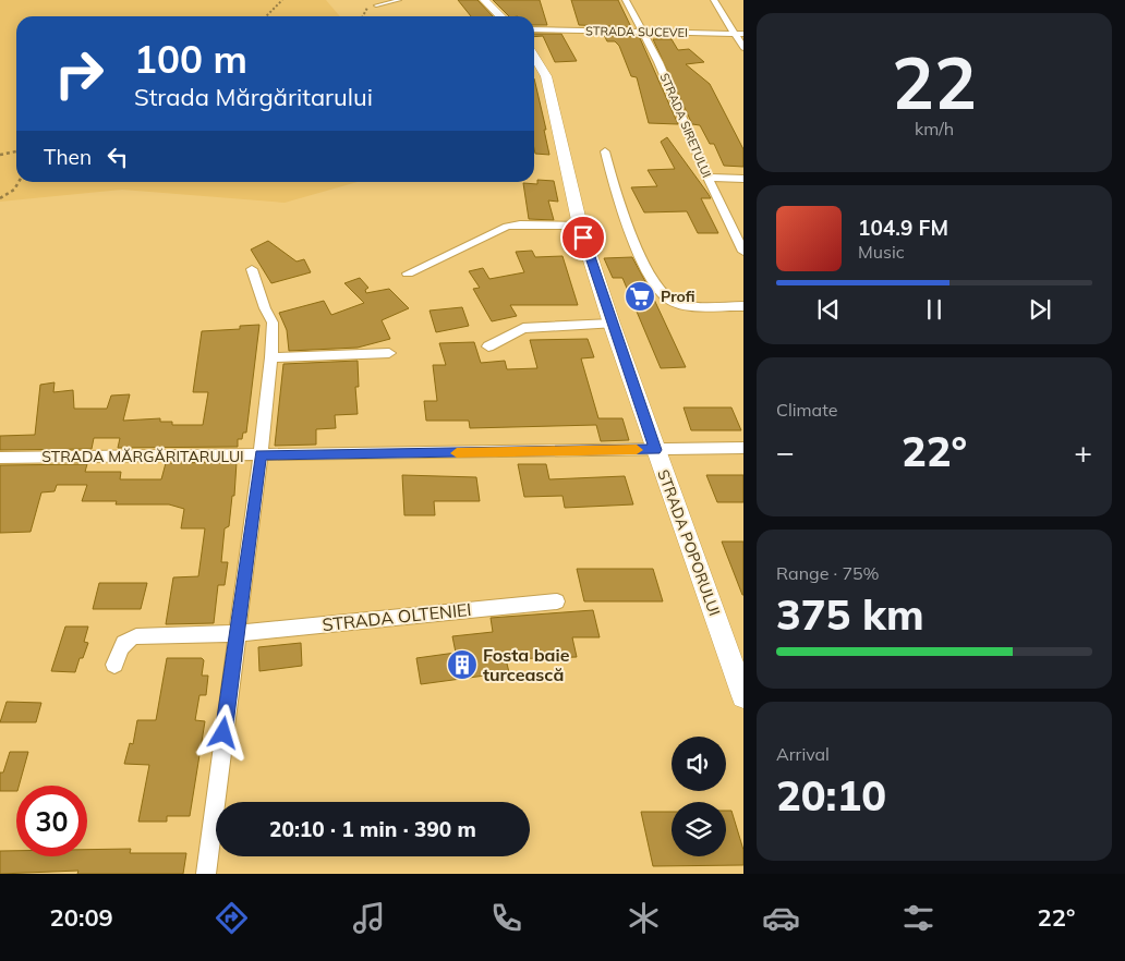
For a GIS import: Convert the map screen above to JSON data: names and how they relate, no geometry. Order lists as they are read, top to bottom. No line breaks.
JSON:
{"streets":{"street":["STRADA SUCEVEI","STRADA SIRETULUI","STRADA MĂRGĂRITARULUI","STRADA POPORULUI","STRADA OLTENIEI"]},"crossings":[["STRADA SUCEVEI","STRADA SIRETULUI"],["STRADA MĂRGĂRITARULUI","STRADA POPORULUI"]],"places":{"supermarket":["Profi"],"building":["Fosta baie turcească"]},"page":{"tile":[["22","km/h"],"Climate",["Range · 75%","375 km"],["Arrival","20:10"]],"turn":["100 m","Strada Mărgăritarului"],"then":"Then","song":["104.9 FM","Music"],"heat":["−","22°","+"],"limit":"30","trip":"20:10 · 1 min · 390 m","tabs":["20:09","22°"]}}
